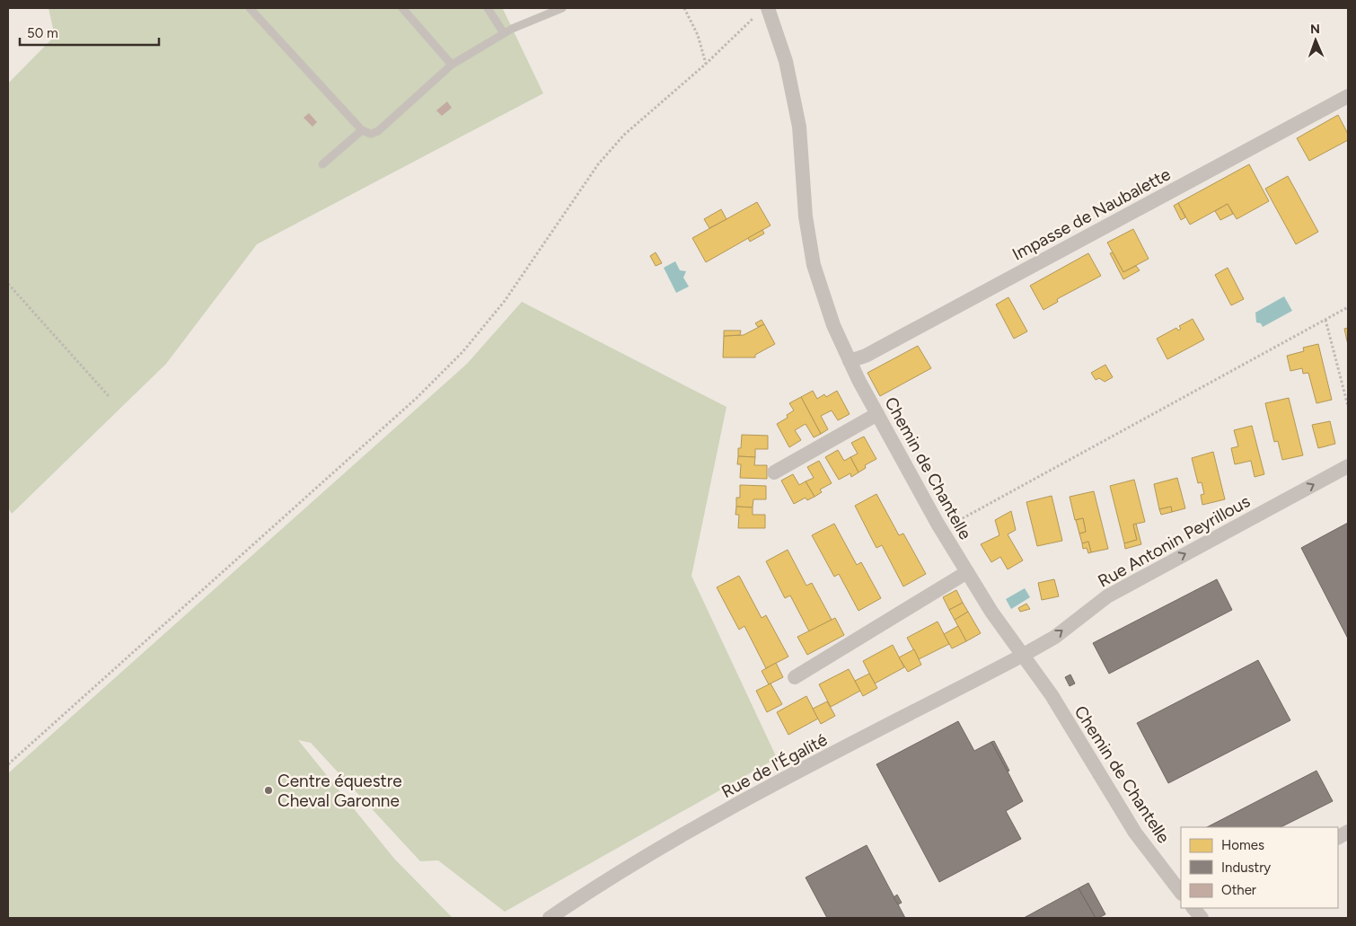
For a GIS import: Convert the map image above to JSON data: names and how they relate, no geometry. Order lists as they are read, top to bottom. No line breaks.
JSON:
{"streets":{"street":["Impasse de Naubalette","Chemin de Chantelle","Rue Antonin Peyrillous","Rue de l'Égalité"]},"crossings":[["Impasse de Naubalette","Chemin de Chantelle"],["Chemin de Chantelle","Rue Antonin Peyrillous"],["Chemin de Chantelle","Rue de l'Égalité"],["Rue Antonin Peyrillous","Rue de l'Égalité"]],"one_way":["Rue Antonin Peyrillous"],"places":["Centre équestre Cheval Garonne"],"legend":["Homes","Industry","Other"],"scale_bar":"50 m","north":"top"}
